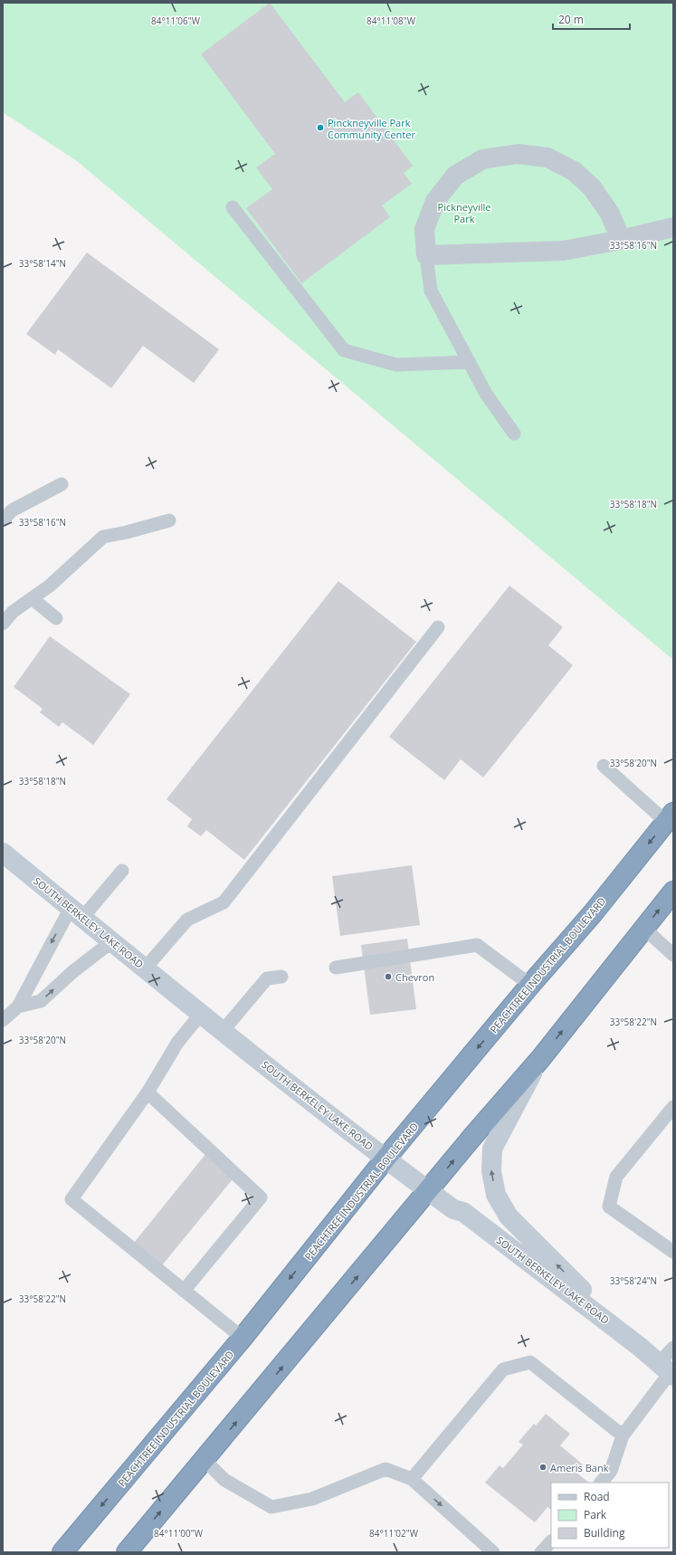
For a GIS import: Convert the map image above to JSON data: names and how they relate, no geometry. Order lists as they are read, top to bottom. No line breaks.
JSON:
{"streets":{"highway":["PEACHTREE INDUSTRIAL BOULEVARD"],"street":["SOUTH BERKELEY LAKE ROAD"]},"crossings":[["SOUTH BERKELEY LAKE ROAD","PEACHTREE INDUSTRIAL BOULEVARD"]],"parks":["Pickneyville Park"],"places":["Pinckneyville Park Community Center","Chevron","Ameris Bank"],"legend":["Road","Park","Building"],"scale_bar":"20 m","coordinates":["84°11'06\"W","84°11'08\"W","33°58'16\"N","33°58'14\"N","33°58'18\"N","33°58'20\"N","33°58'22\"N","33°58'24\"N","84°11'00\"W","84°11'02\"W"]}
